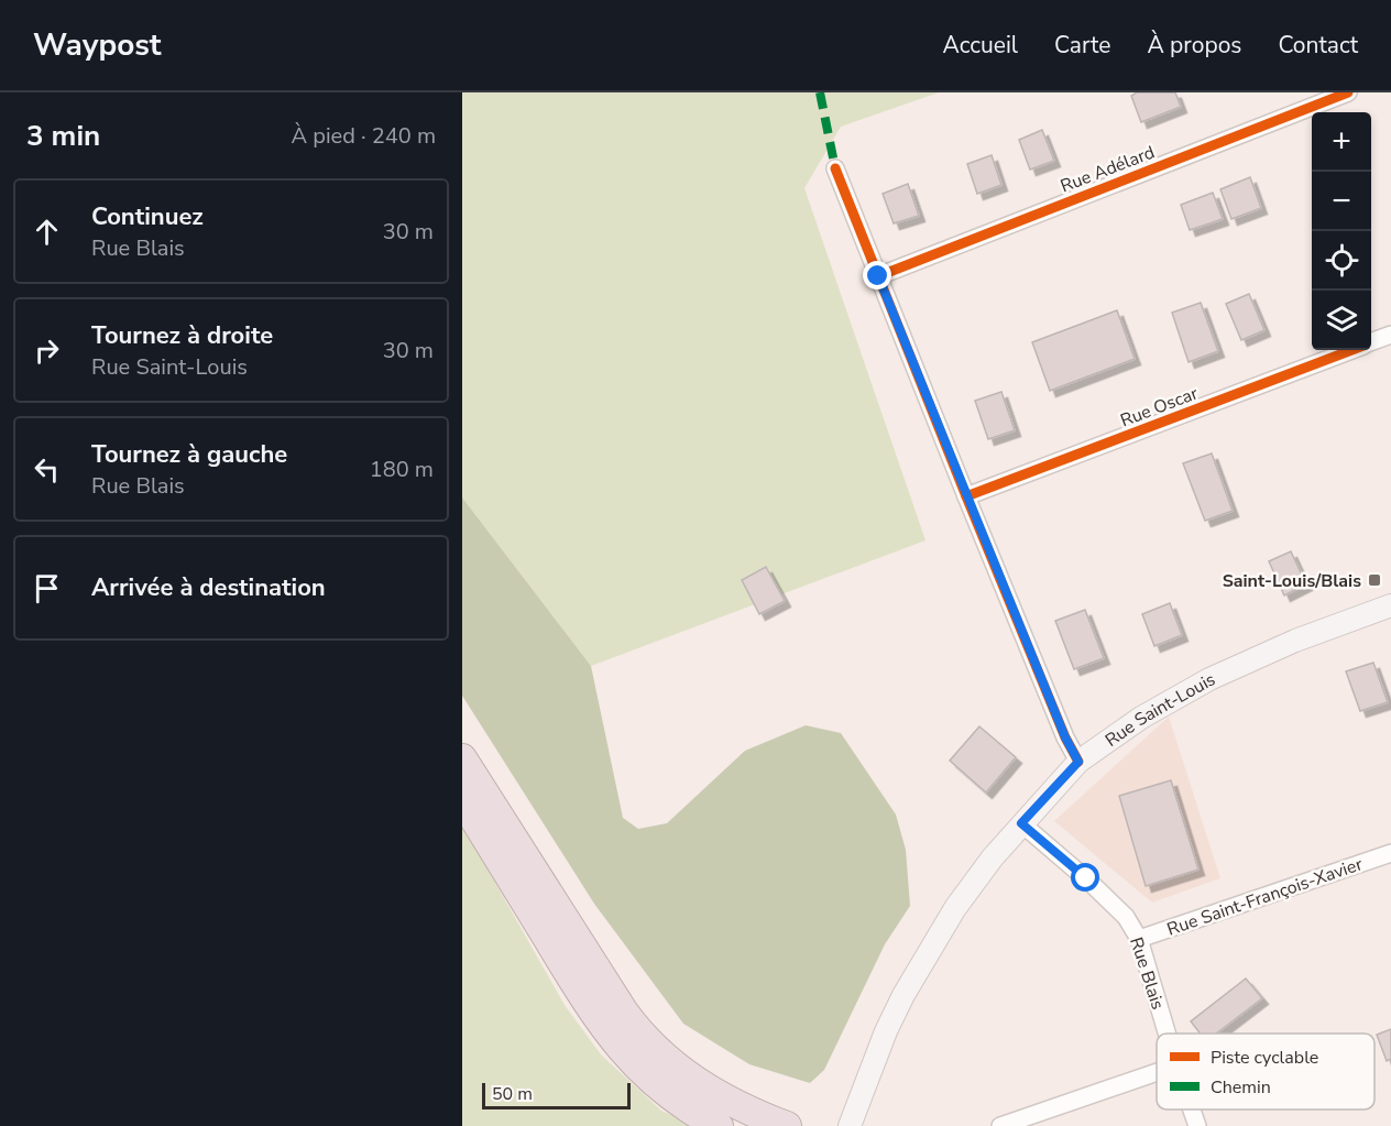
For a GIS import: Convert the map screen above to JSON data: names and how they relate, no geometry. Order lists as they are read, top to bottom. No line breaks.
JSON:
{"streets":{"main road":["Rue Saint-Louis"],"street":["Rue Adélard","Rue Oscar","Rue Saint-François-Xavier","Rue Blais"]},"crossings":[["Rue Saint-Louis","Rue Blais"],["Rue Saint-François-Xavier","Rue Blais"]],"places":{"transit":["Saint-Louis/Blais"]},"legend":["Piste cyclable","Chemin"],"scale_bar":"50 m","page":{"header":"Waypost","nav":["Accueil","Carte","À propos","Contact"],"heading":["3 min","À pied · 240 m"],"map_buttons":["+","−"],"list":[["Continuez","Rue Blais","30 m"],["Tournez à droite","Rue Saint-Louis","30 m"],["Tournez à gauche","Rue Blais","180 m"],"Arrivée à destination"],"scale":"50 m"}}
